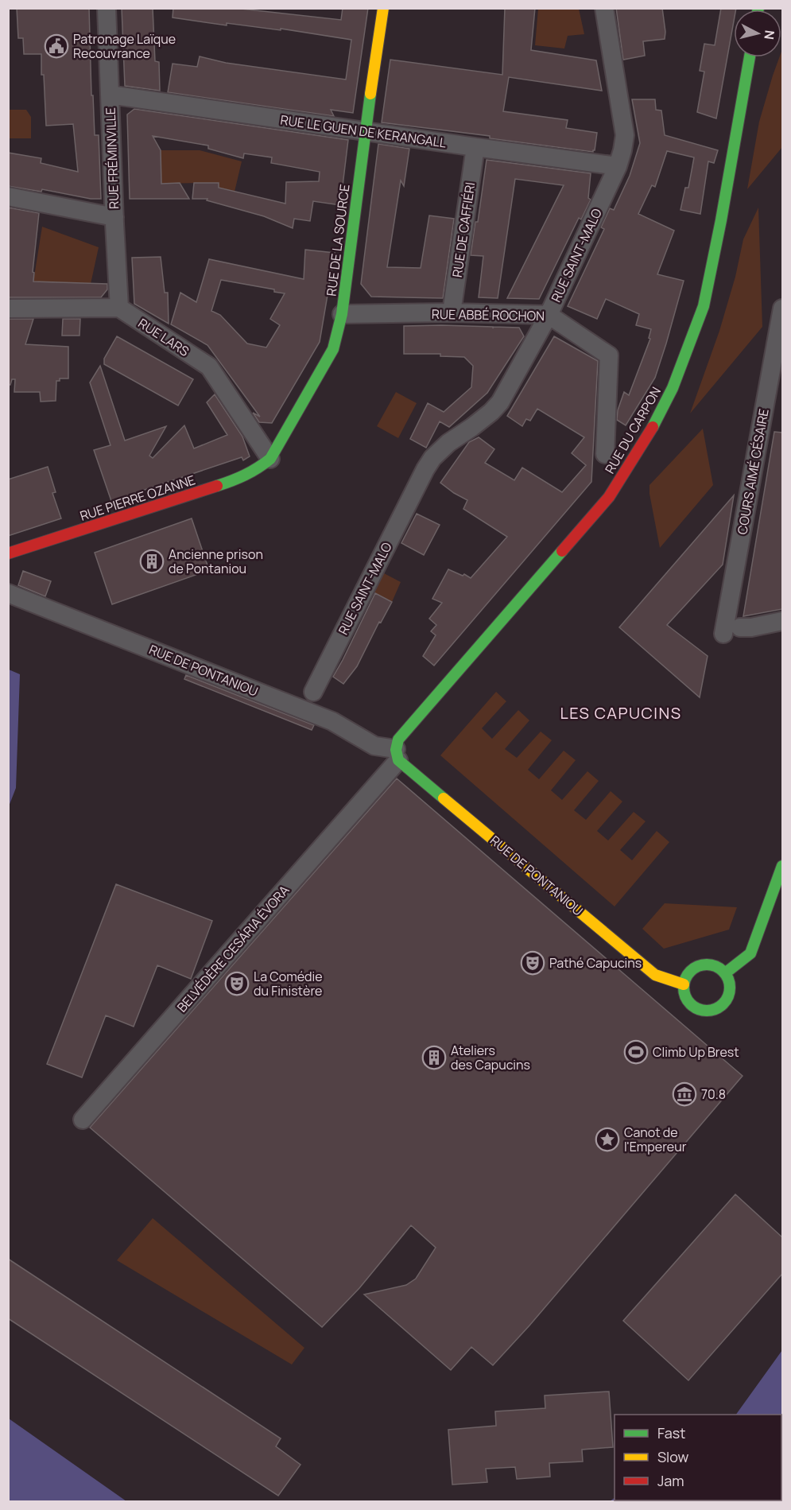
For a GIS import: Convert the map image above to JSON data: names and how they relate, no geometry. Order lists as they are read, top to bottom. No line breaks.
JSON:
{"streets":{"street":["RUE LE GUEN DE KERANGALL","RUE FRÉMINVILLE","RUE DE CAFFIÉRI","RUE DE LA SOURCE","RUE SAINT-MALO","RUE ABBÉ ROCHON","RUE LARS","RUE DU CARPON","COURS AIMÉ CÉSAIRE","RUE PIERRE OZANNE","RUE DE PONTANIOU","BELVÉDÈRE CESÁRIA ÉVORA"]},"crossings":[["RUE LE GUEN DE KERANGALL","RUE FRÉMINVILLE"],["RUE LE GUEN DE KERANGALL","RUE DE CAFFIÉRI"],["RUE LE GUEN DE KERANGALL","RUE DE LA SOURCE"],["RUE LE GUEN DE KERANGALL","RUE SAINT-MALO"],["RUE FRÉMINVILLE","RUE LARS"],["RUE DE CAFFIÉRI","RUE ABBÉ ROCHON"],["RUE DE LA SOURCE","RUE ABBÉ ROCHON"],["RUE DE LA SOURCE","RUE LARS"],["RUE DE LA SOURCE","RUE PIERRE OZANNE"],["RUE SAINT-MALO","RUE ABBÉ ROCHON"],["RUE LARS","RUE PIERRE OZANNE"],["RUE DU CARPON","RUE DE PONTANIOU"],["RUE DU CARPON","BELVÉDÈRE CESÁRIA ÉVORA"],["RUE DE PONTANIOU","BELVÉDÈRE CESÁRIA ÉVORA"]],"districts":["LES CAPUCINS"],"places":{"public building":["Patronage Laïque Recouvrance"],"building":["Ancienne prison de Pontaniou","Ateliers des Capucins"],"theatre":["Pathé Capucins","La Comédie du Finistère"],"sports":["Climb Up Brest"],"museum":["70.8"],"place":["Canot de l'Empereur"]},"legend":["Fast","Slow","Jam"],"north":"right"}
